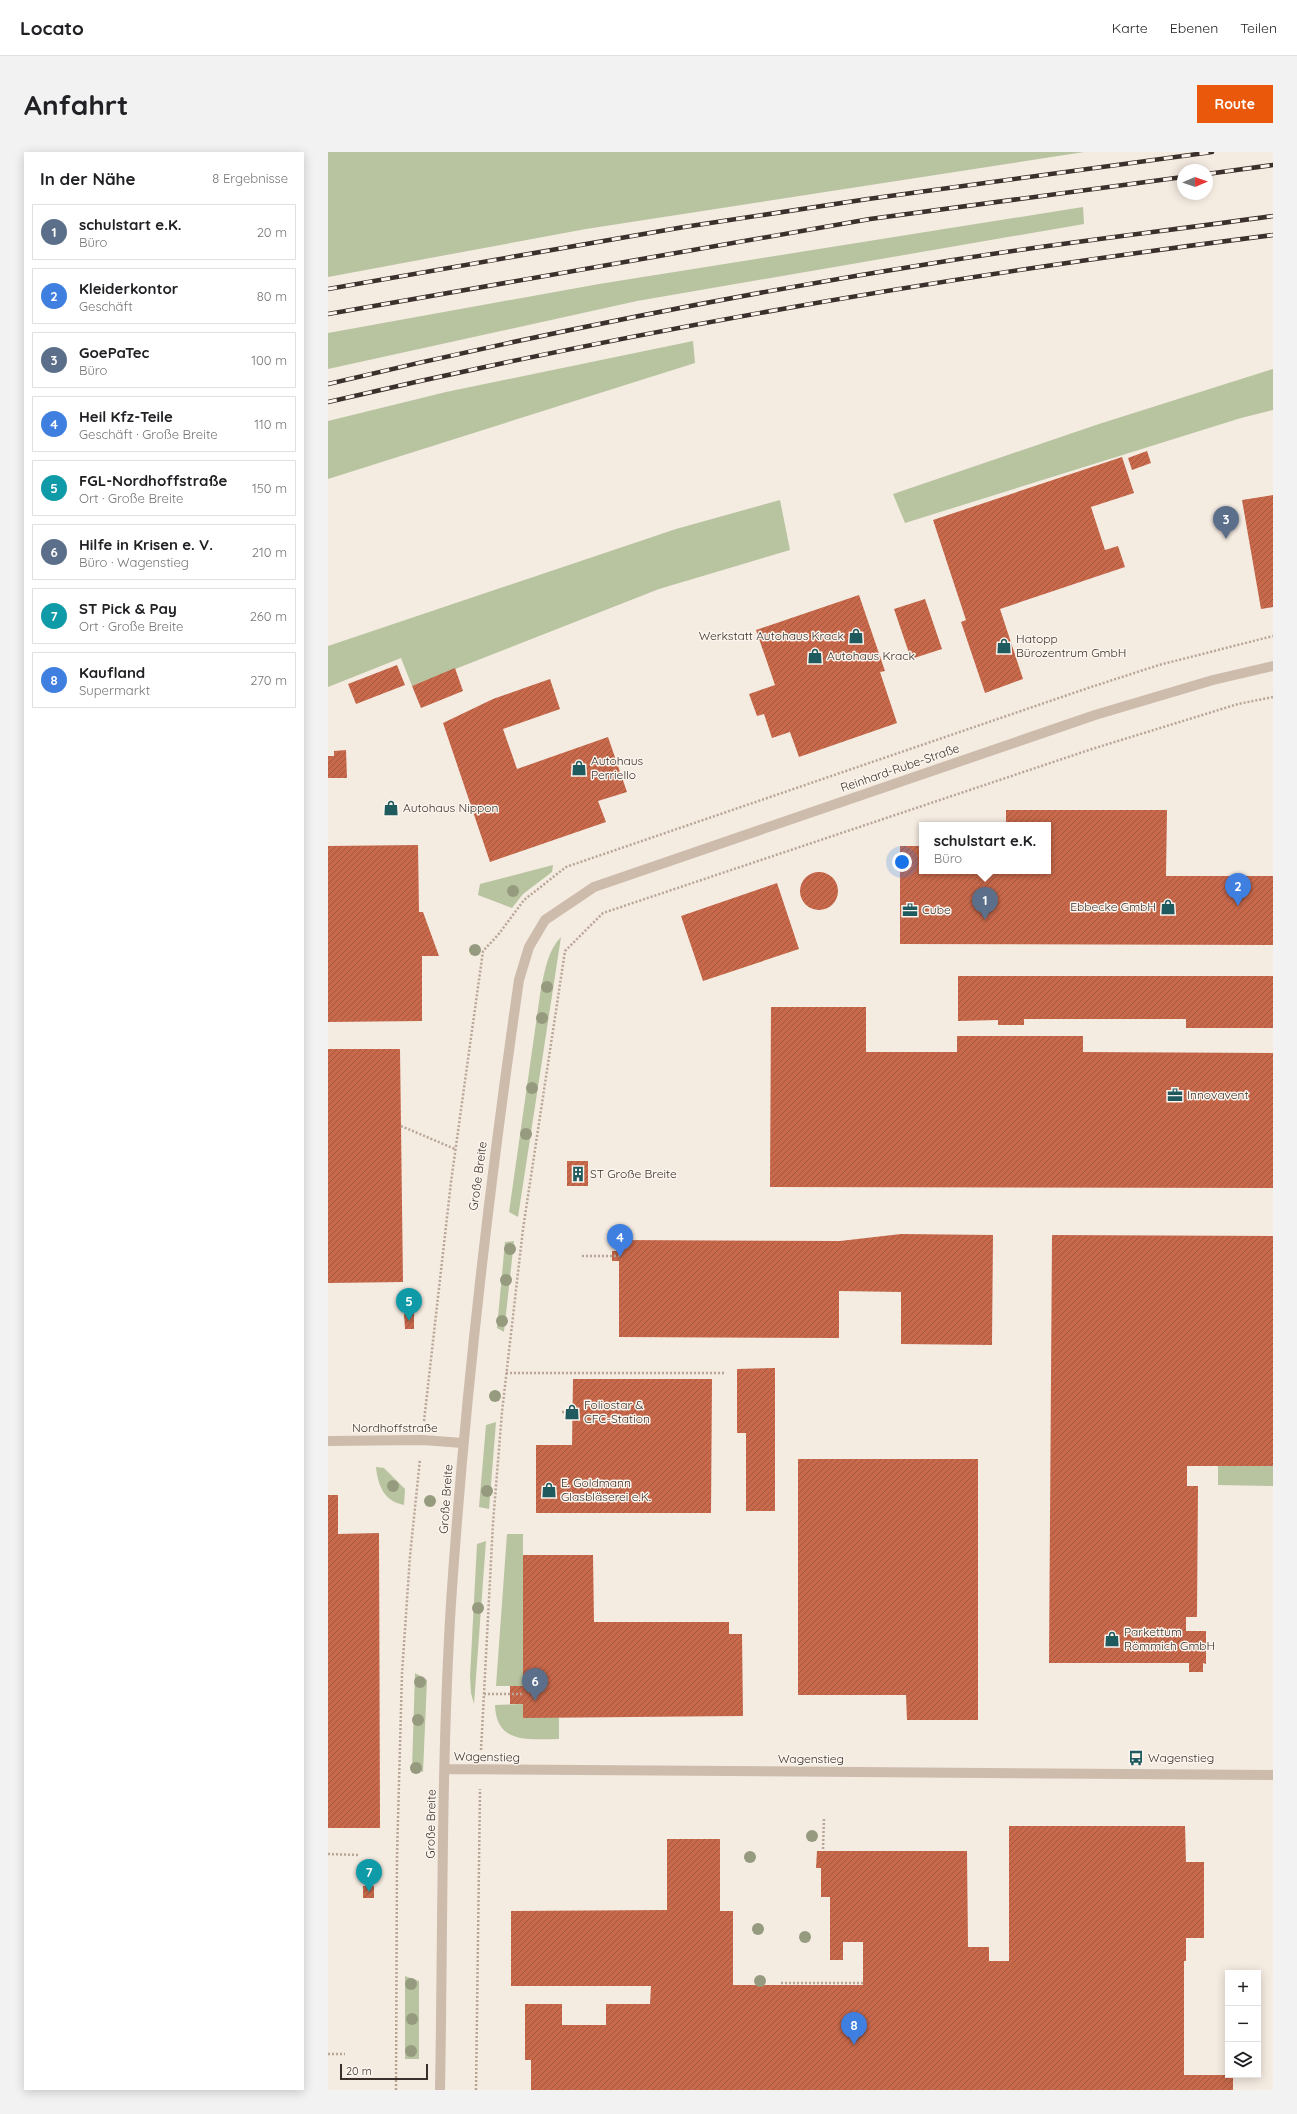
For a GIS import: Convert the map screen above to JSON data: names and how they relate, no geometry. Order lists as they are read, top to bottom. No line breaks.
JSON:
{"streets":{"street":["Reinhard-Rube-Straße","Große Breite","Nordhoffstraße","Wagenstieg"]},"crossings":[["Reinhard-Rube-Straße","Große Breite"],["Große Breite","Nordhoffstraße"],["Große Breite","Wagenstieg"]],"places":{"shop":["Werkstatt Autohaus Krack","Hatopp Bürozentrum GmbH","Autohaus Krack","Autohaus Perriello","Autohaus Nippon","Ebbecke GmbH","Foliostar & CFC-Station","E. Goldmann Glasbläserei e.K.","Parkettum Römmich GmbH"],"office":["Cube","Innovavent"],"building":["ST Große Breite"],"bus stop":["Wagenstieg"]},"scale_bar":"20 m","north":"right","page":{"header":"Locato","nav":["Karte","Ebenen","Teilen"],"buttons":"Route","title":"Anfahrt","heading":["In der Nähe","8 Ergebnisse"],"list":[{"mark":"1","name":"schulstart e.K.","note":"Büro","value":"20 m"},{"mark":"2","name":"Kleiderkontor","note":"Geschäft","value":"80 m"},{"mark":"3","name":"GoePaTec","note":"Büro","value":"100 m"},{"mark":"4","name":"Heil Kfz-Teile","note":"Geschäft · Große Breite","value":"110 m"},{"mark":"5","name":"FGL-Nordhoffstraße","note":"Ort · Große Breite","value":"150 m"},{"mark":"6","name":"Hilfe in Krisen e. V.","note":"Büro · Wagenstieg","value":"210 m"},{"mark":"7","name":"ST Pick & Pay","note":"Ort · Große Breite","value":"260 m"},{"mark":"8","name":"Kaufland","note":"Supermarkt","value":"270 m"}],"pins":["3","2","1","4","5","6","7","8"],"popup":["schulstart e.K.","Büro"],"map_buttons":["+","−"],"scale":"20 m"}}
